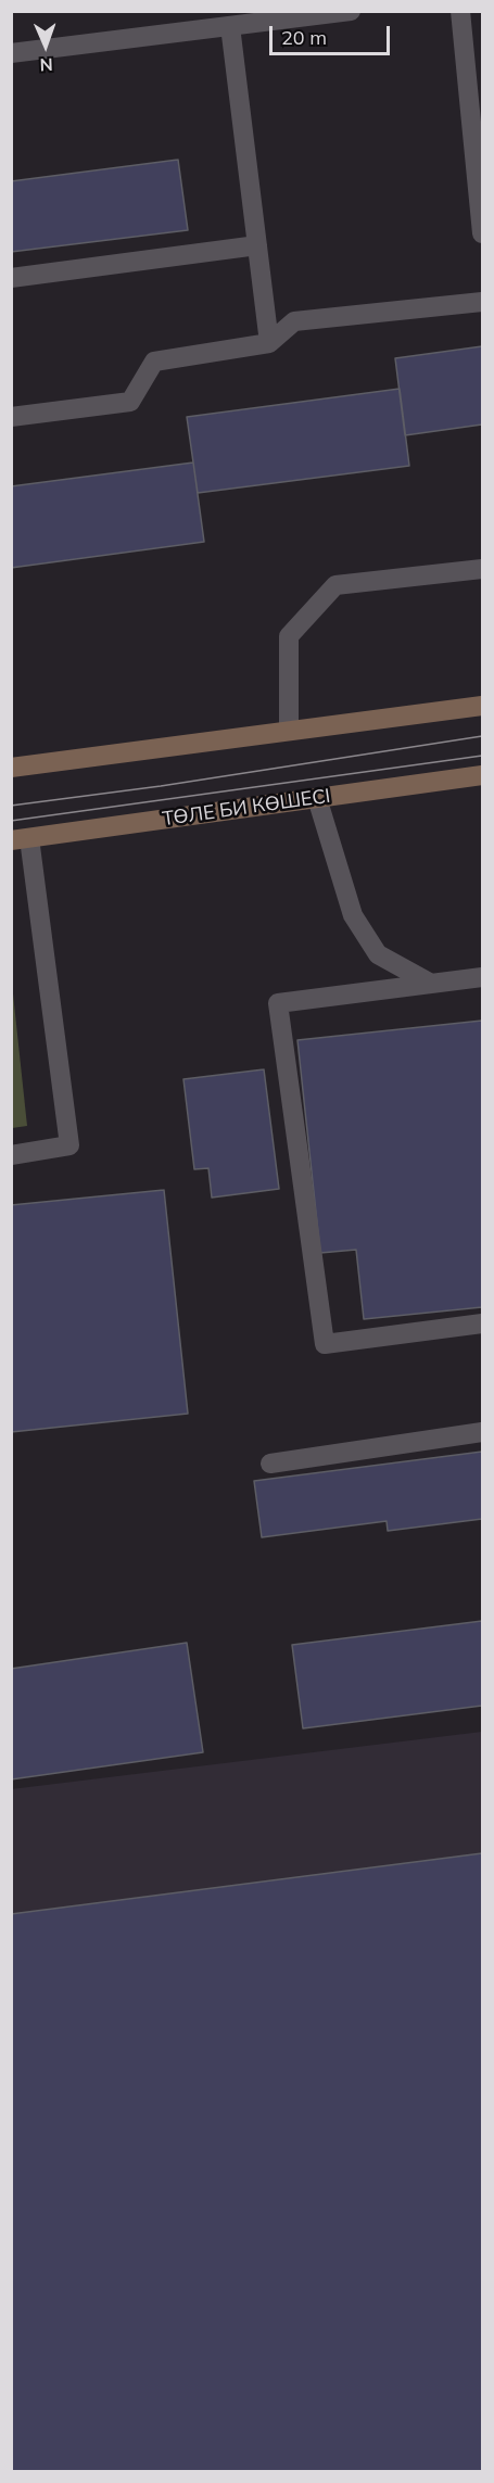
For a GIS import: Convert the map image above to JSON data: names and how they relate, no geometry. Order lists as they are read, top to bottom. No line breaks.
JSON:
{"streets":{"main road":["ТӨЛЕ БИ КӨШЕСІ"]},"scale_bar":"20 m","north":"bottom"}
